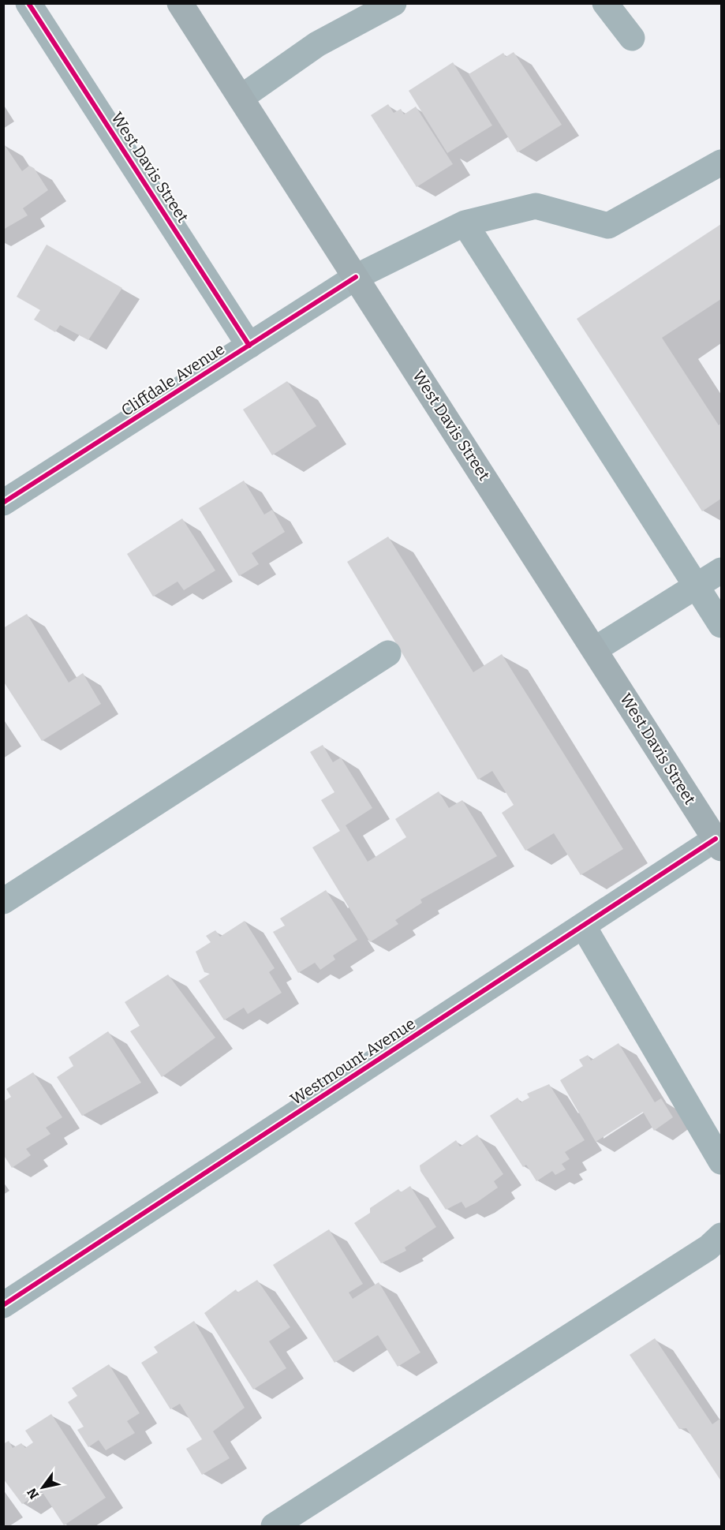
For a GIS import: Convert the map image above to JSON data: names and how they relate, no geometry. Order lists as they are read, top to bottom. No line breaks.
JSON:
{"streets":{"main road":["West Davis Street"],"street":["Cliffdale Avenue","Westmount Avenue"]},"crossings":[["West Davis Street","Cliffdale Avenue"],["West Davis Street","Westmount Avenue"]],"north":"bottom left"}
